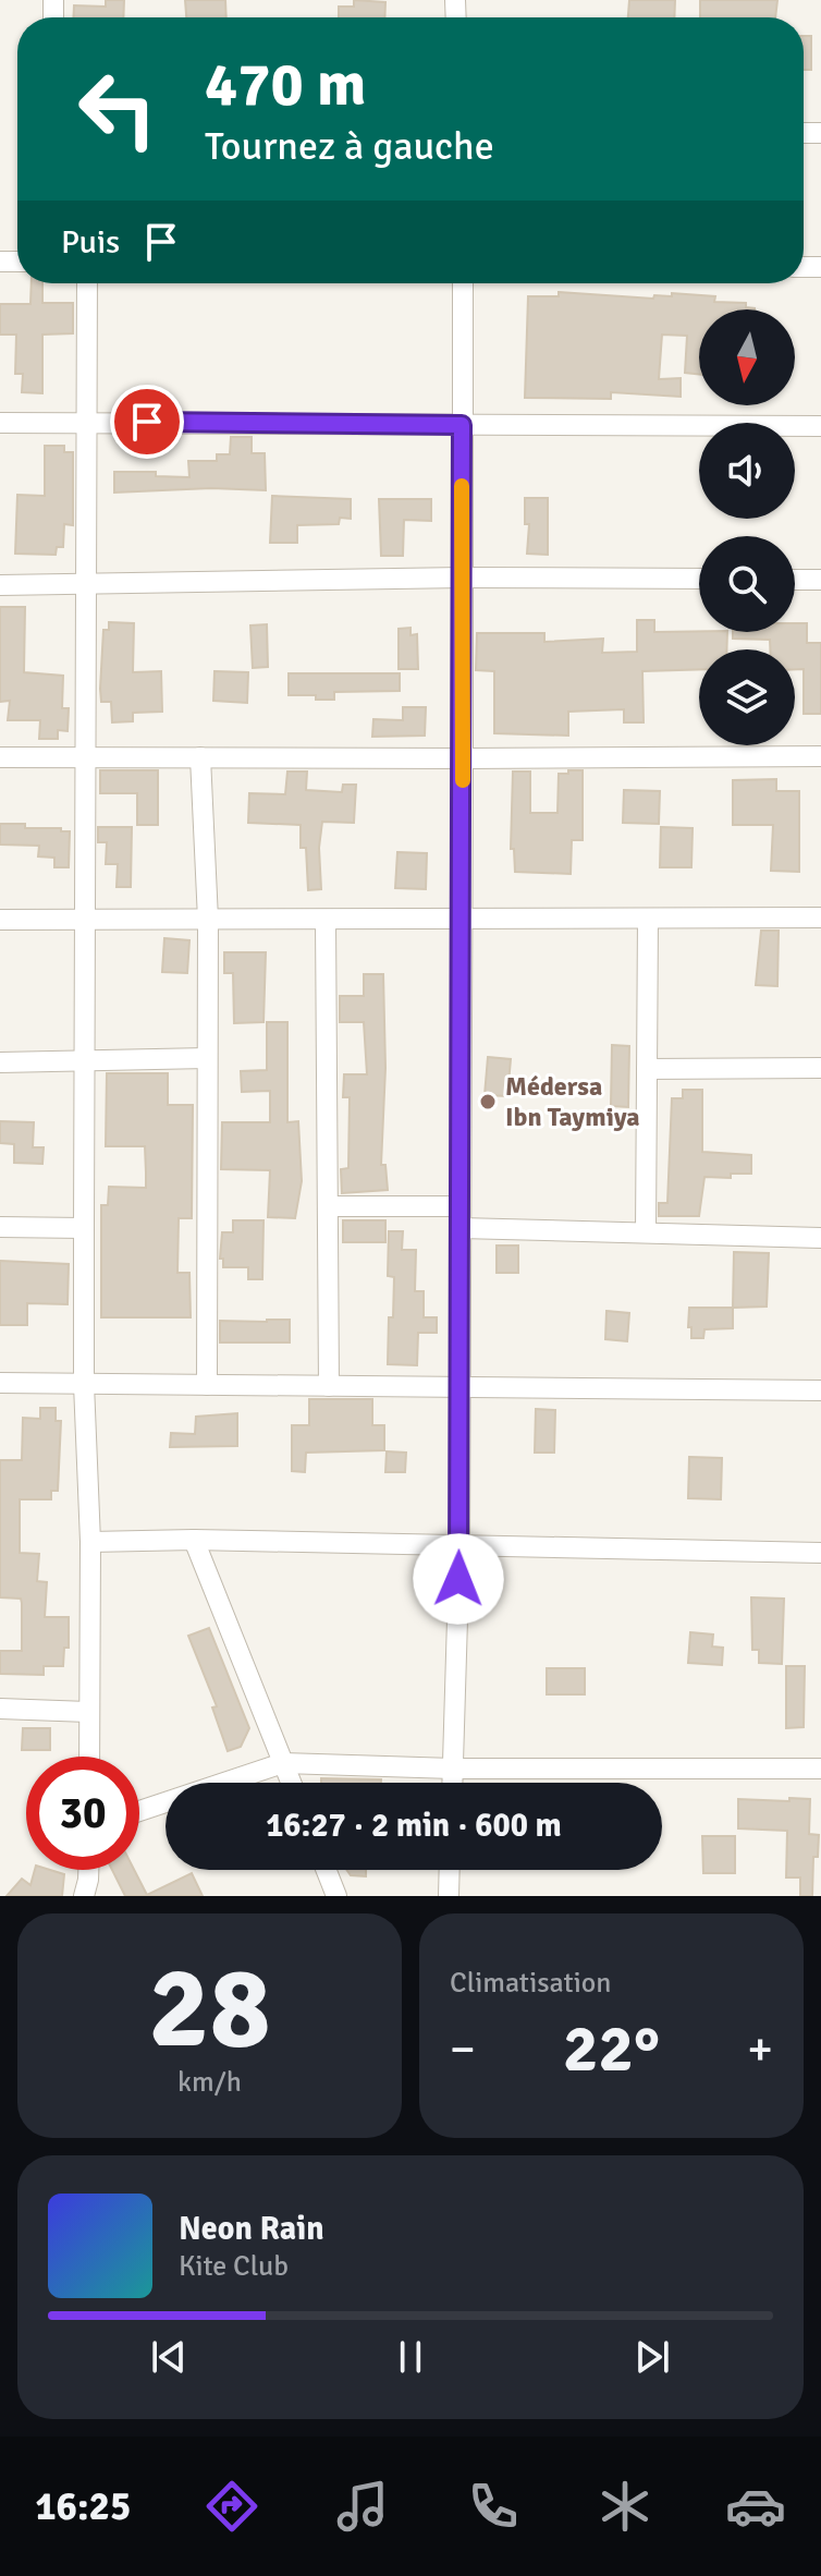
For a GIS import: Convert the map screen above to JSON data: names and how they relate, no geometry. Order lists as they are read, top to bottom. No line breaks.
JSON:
{"places":["Médersa Ibn Taymiya"],"north":"bottom","page":{"turn":["470 m","Tournez à gauche"],"then":"Puis","limit":"30","trip":"16:27 · 2 min · 600 m","tile":[["28","km/h"],"Climatisation"],"heat":["−","22°","+"],"song":["Neon Rain","Kite Club"],"tabs":"16:25"}}
